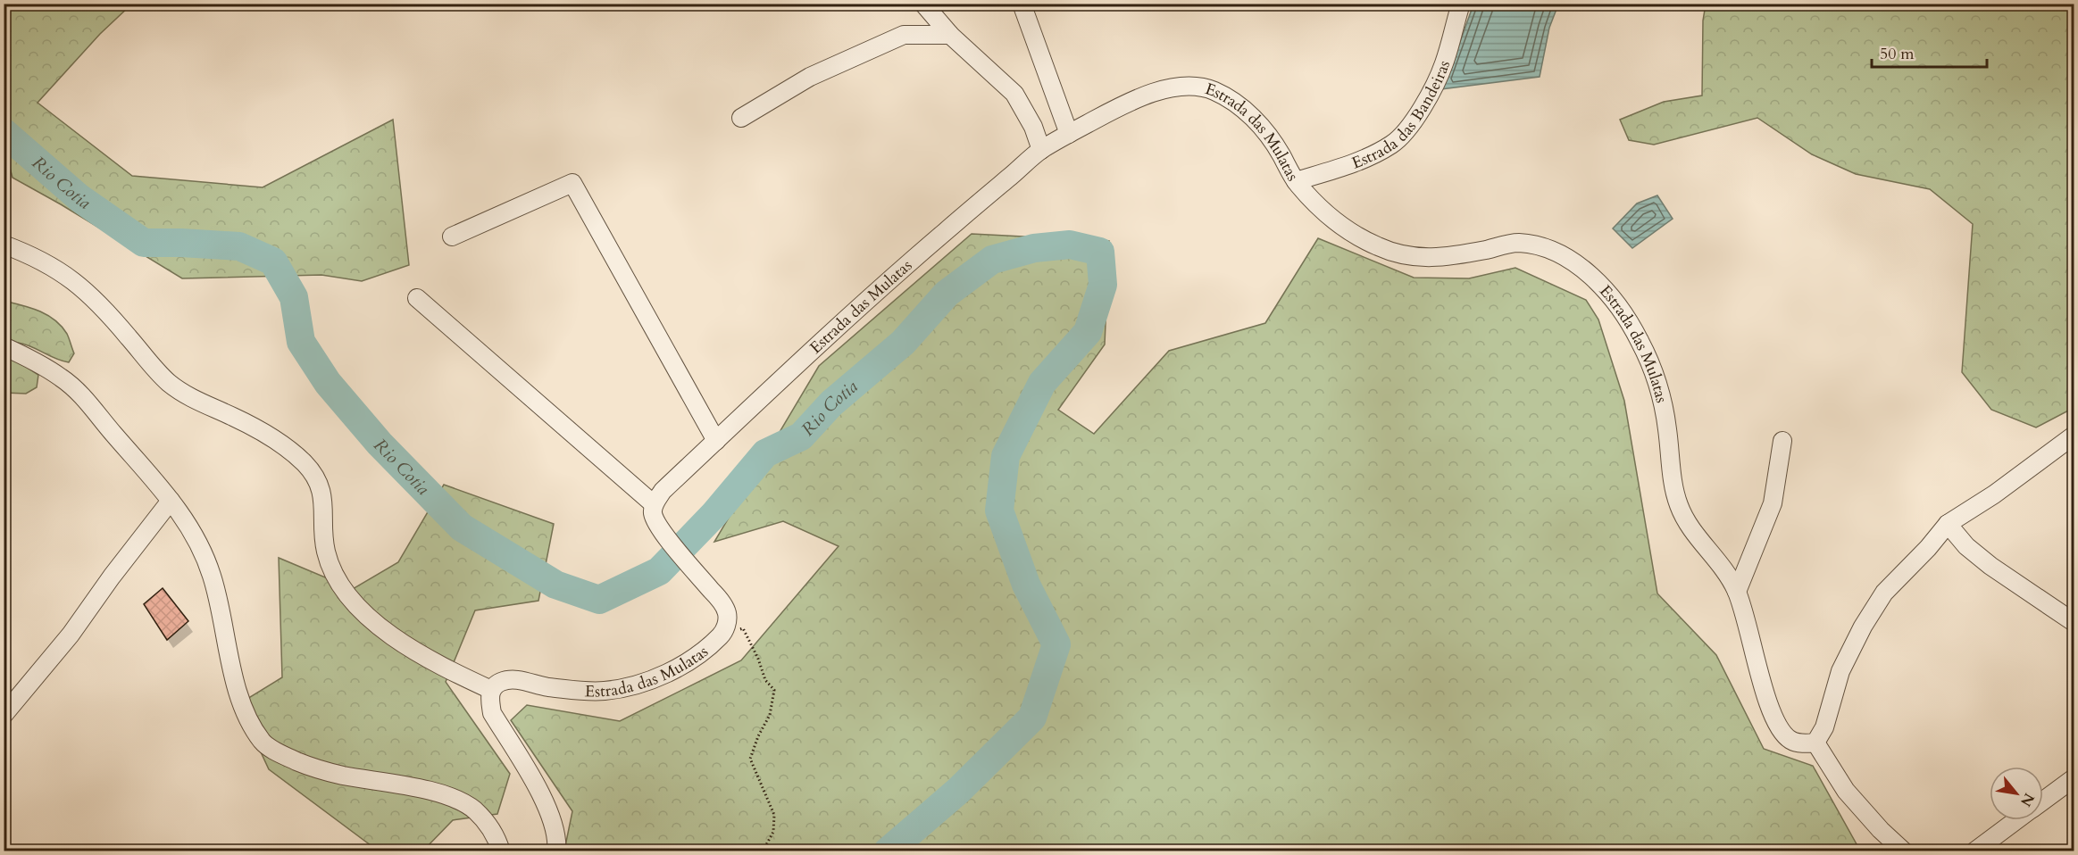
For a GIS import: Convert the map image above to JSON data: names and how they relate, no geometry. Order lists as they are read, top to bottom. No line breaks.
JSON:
{"streets":{"street":["Estrada das Bandeiras","Estrada das Mulatas"]},"crossings":[["Estrada das Bandeiras","Estrada das Mulatas"]],"water":["Rio Cotia"],"scale_bar":"50 m","north":"bottom right"}
